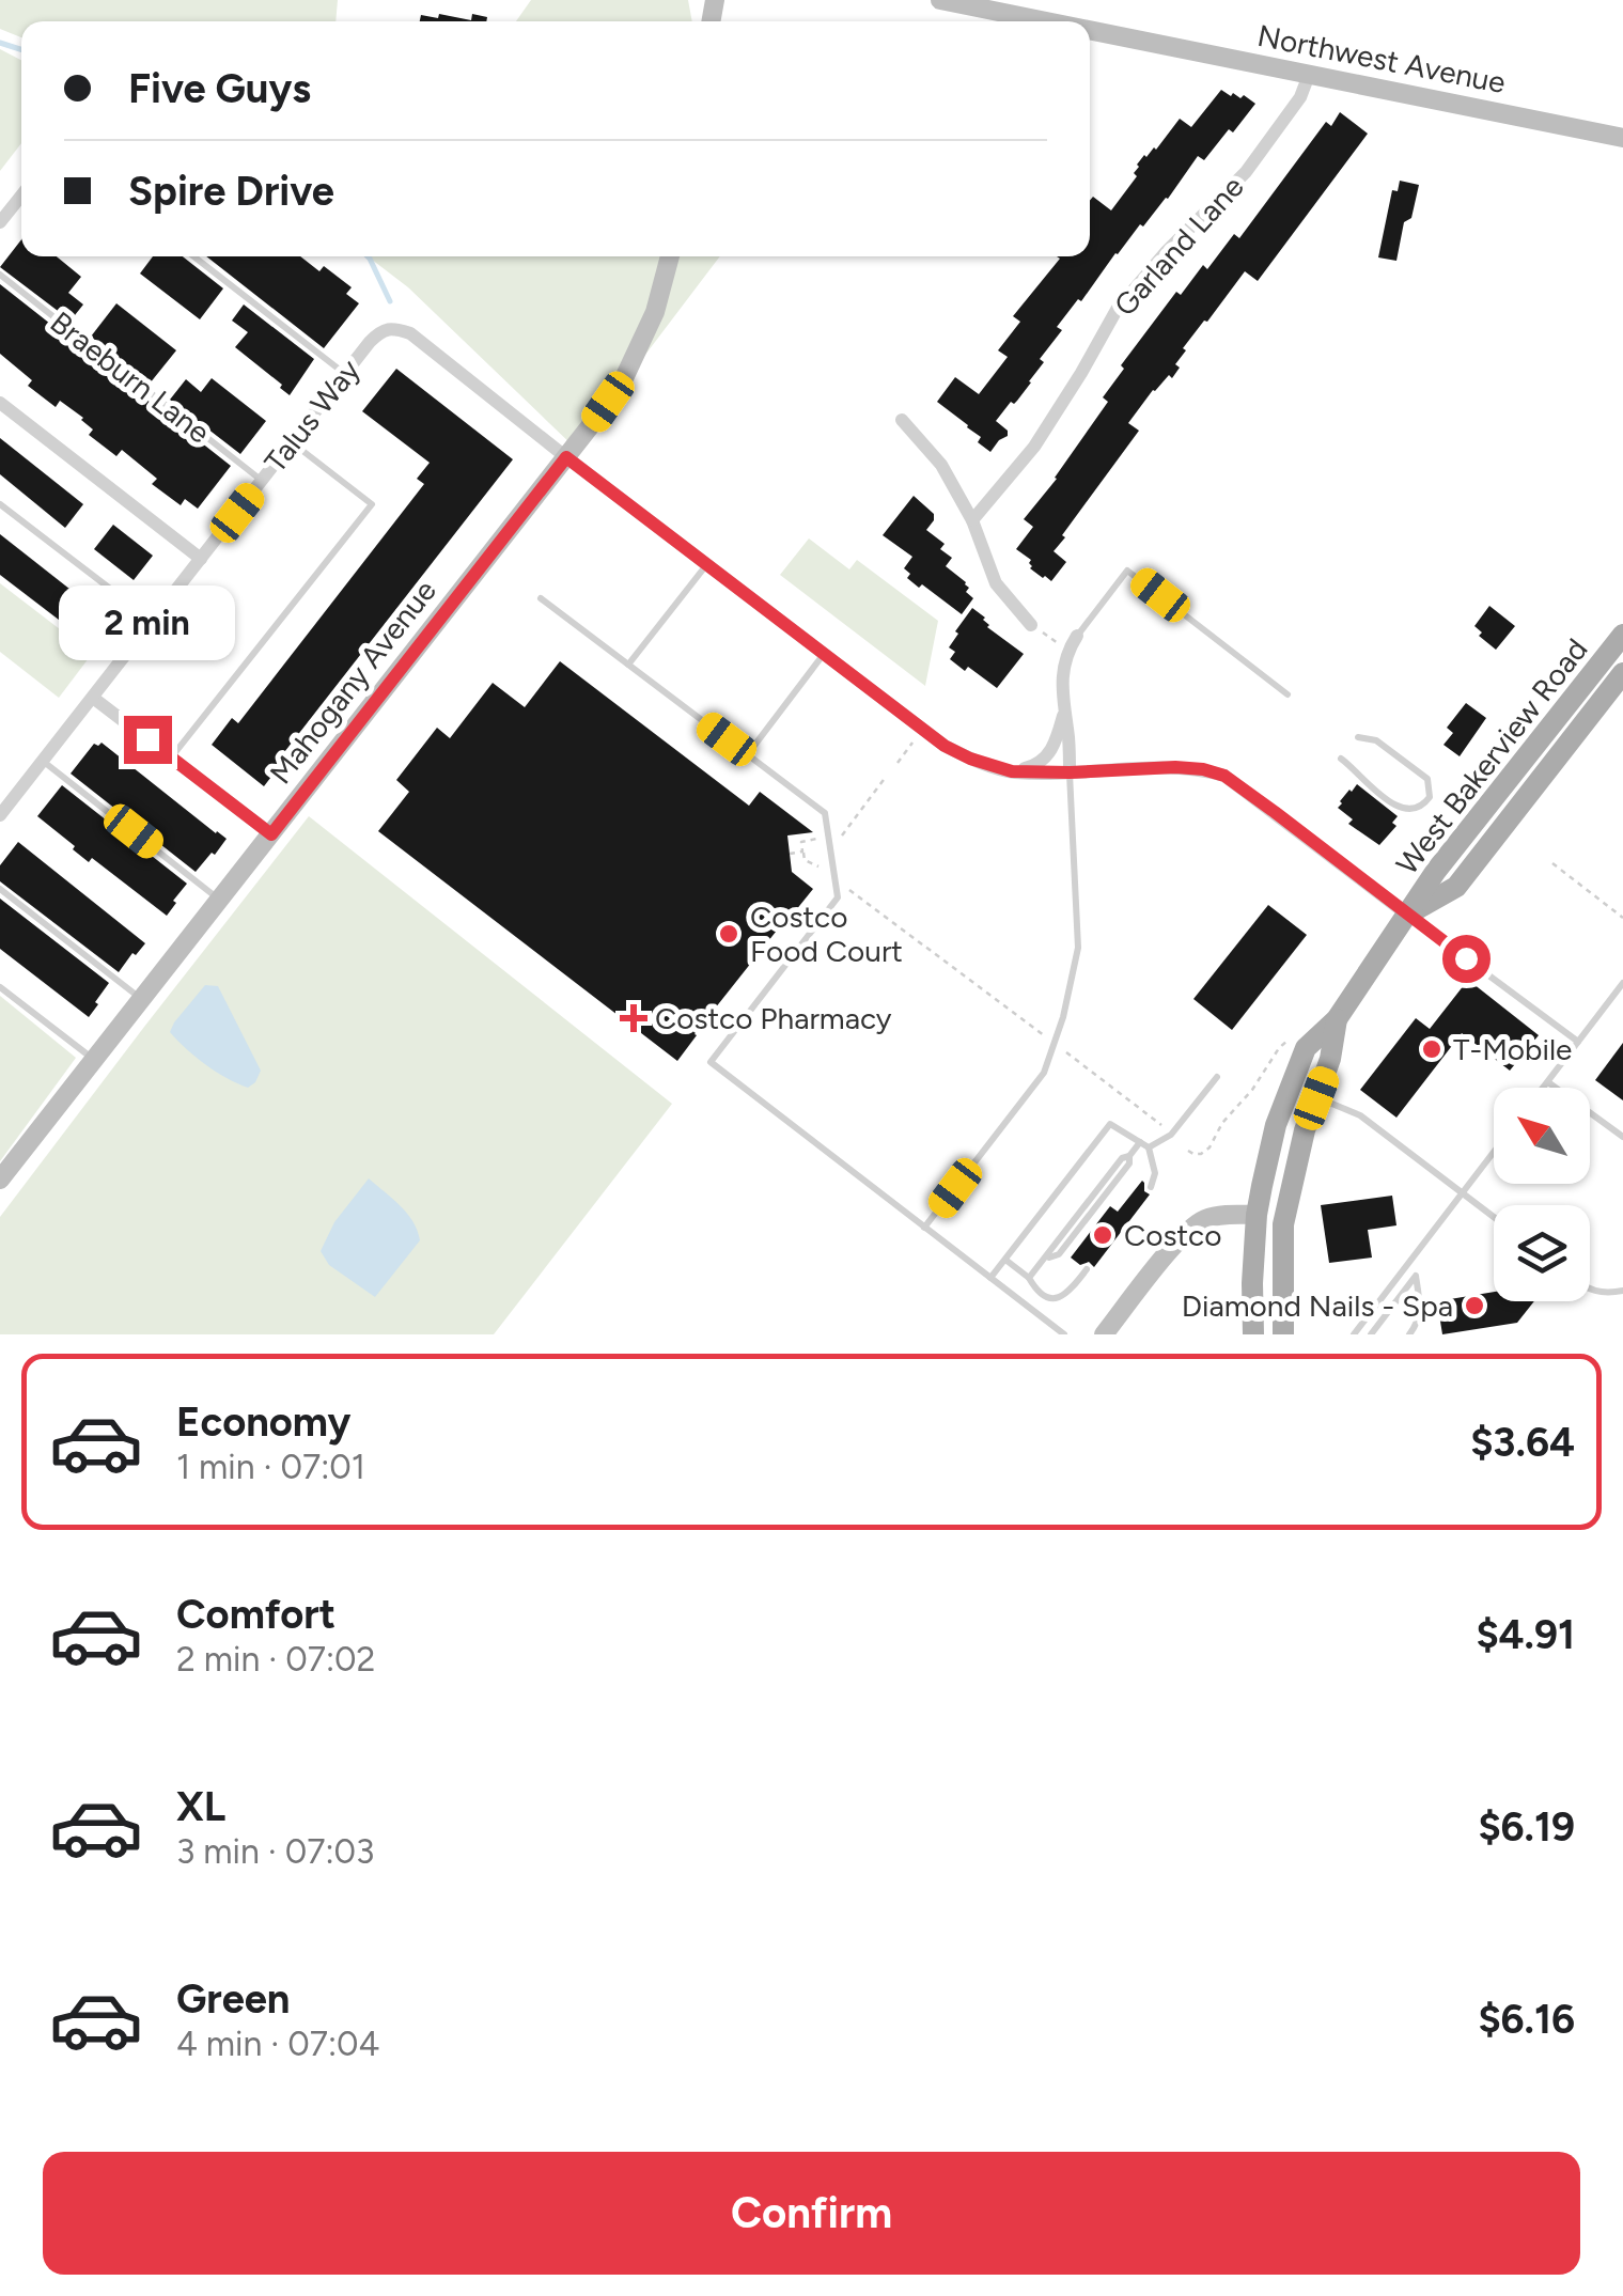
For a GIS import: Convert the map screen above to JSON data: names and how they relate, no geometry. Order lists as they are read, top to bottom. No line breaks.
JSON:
{"streets":{"main road":["West Bakerview Road"],"street":["Northwest Avenue","Garland Lane","Talus Way","Mahogany Avenue"],"lane":["Braeburn Lane"]},"crossings":[["Northwest Avenue","Garland Lane"],["Braeburn Lane","Talus Way"],["Talus Way","Mahogany Avenue"]],"places":{"other":["Costco Food Court","T-Mobile","Costco","Diamond Nails - Spa"],"health":["Costco Pharmacy"]},"north":"top left","page":{"banner":["Five Guys","Spire Drive"],"bubble":"2 min","list":[{"name":"Economy","note":"1 min · 07:01","value":"$3.64"},{"name":"Comfort","note":"2 min · 07:02","value":"$4.91"},{"name":"XL","note":"3 min · 07:03","value":"$6.19"},{"name":"Green","note":"4 min · 07:04","value":"$6.16"}],"buttons":"Confirm"}}
